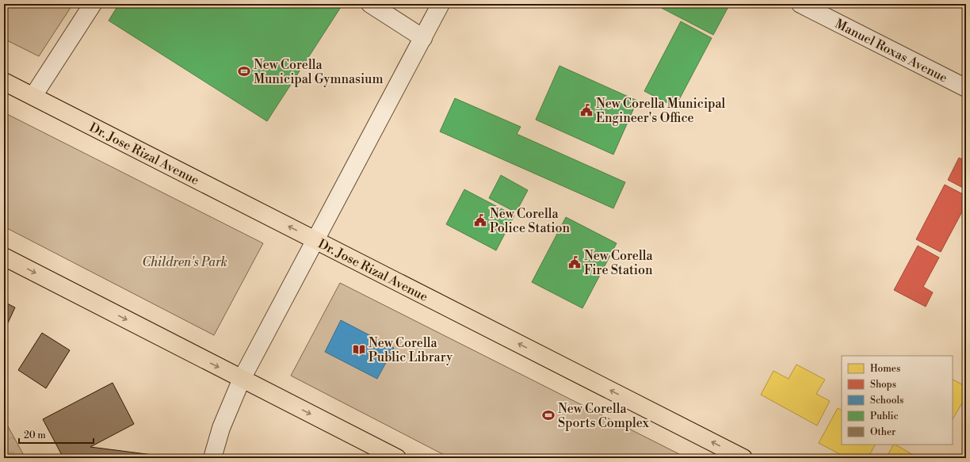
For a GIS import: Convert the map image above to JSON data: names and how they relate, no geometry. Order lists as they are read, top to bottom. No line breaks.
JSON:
{"streets":{"main road":["Dr. Jose Rizal Avenue"],"street":["Manuel Roxas Avenue"]},"one_way":["Dr. Jose Rizal Avenue"],"parks":["Children's Park"],"places":{"sports":["New Corella Municipal Gymnasium","New Corella Sports Complex"],"public building":["New Corella Municipal Engineer's Office","New Corella Police Station","New Corella Fire Station"],"library":["New Corella Public Library"]},"legend":["Homes","Shops","Schools","Public","Other"],"scale_bar":"20 m"}
